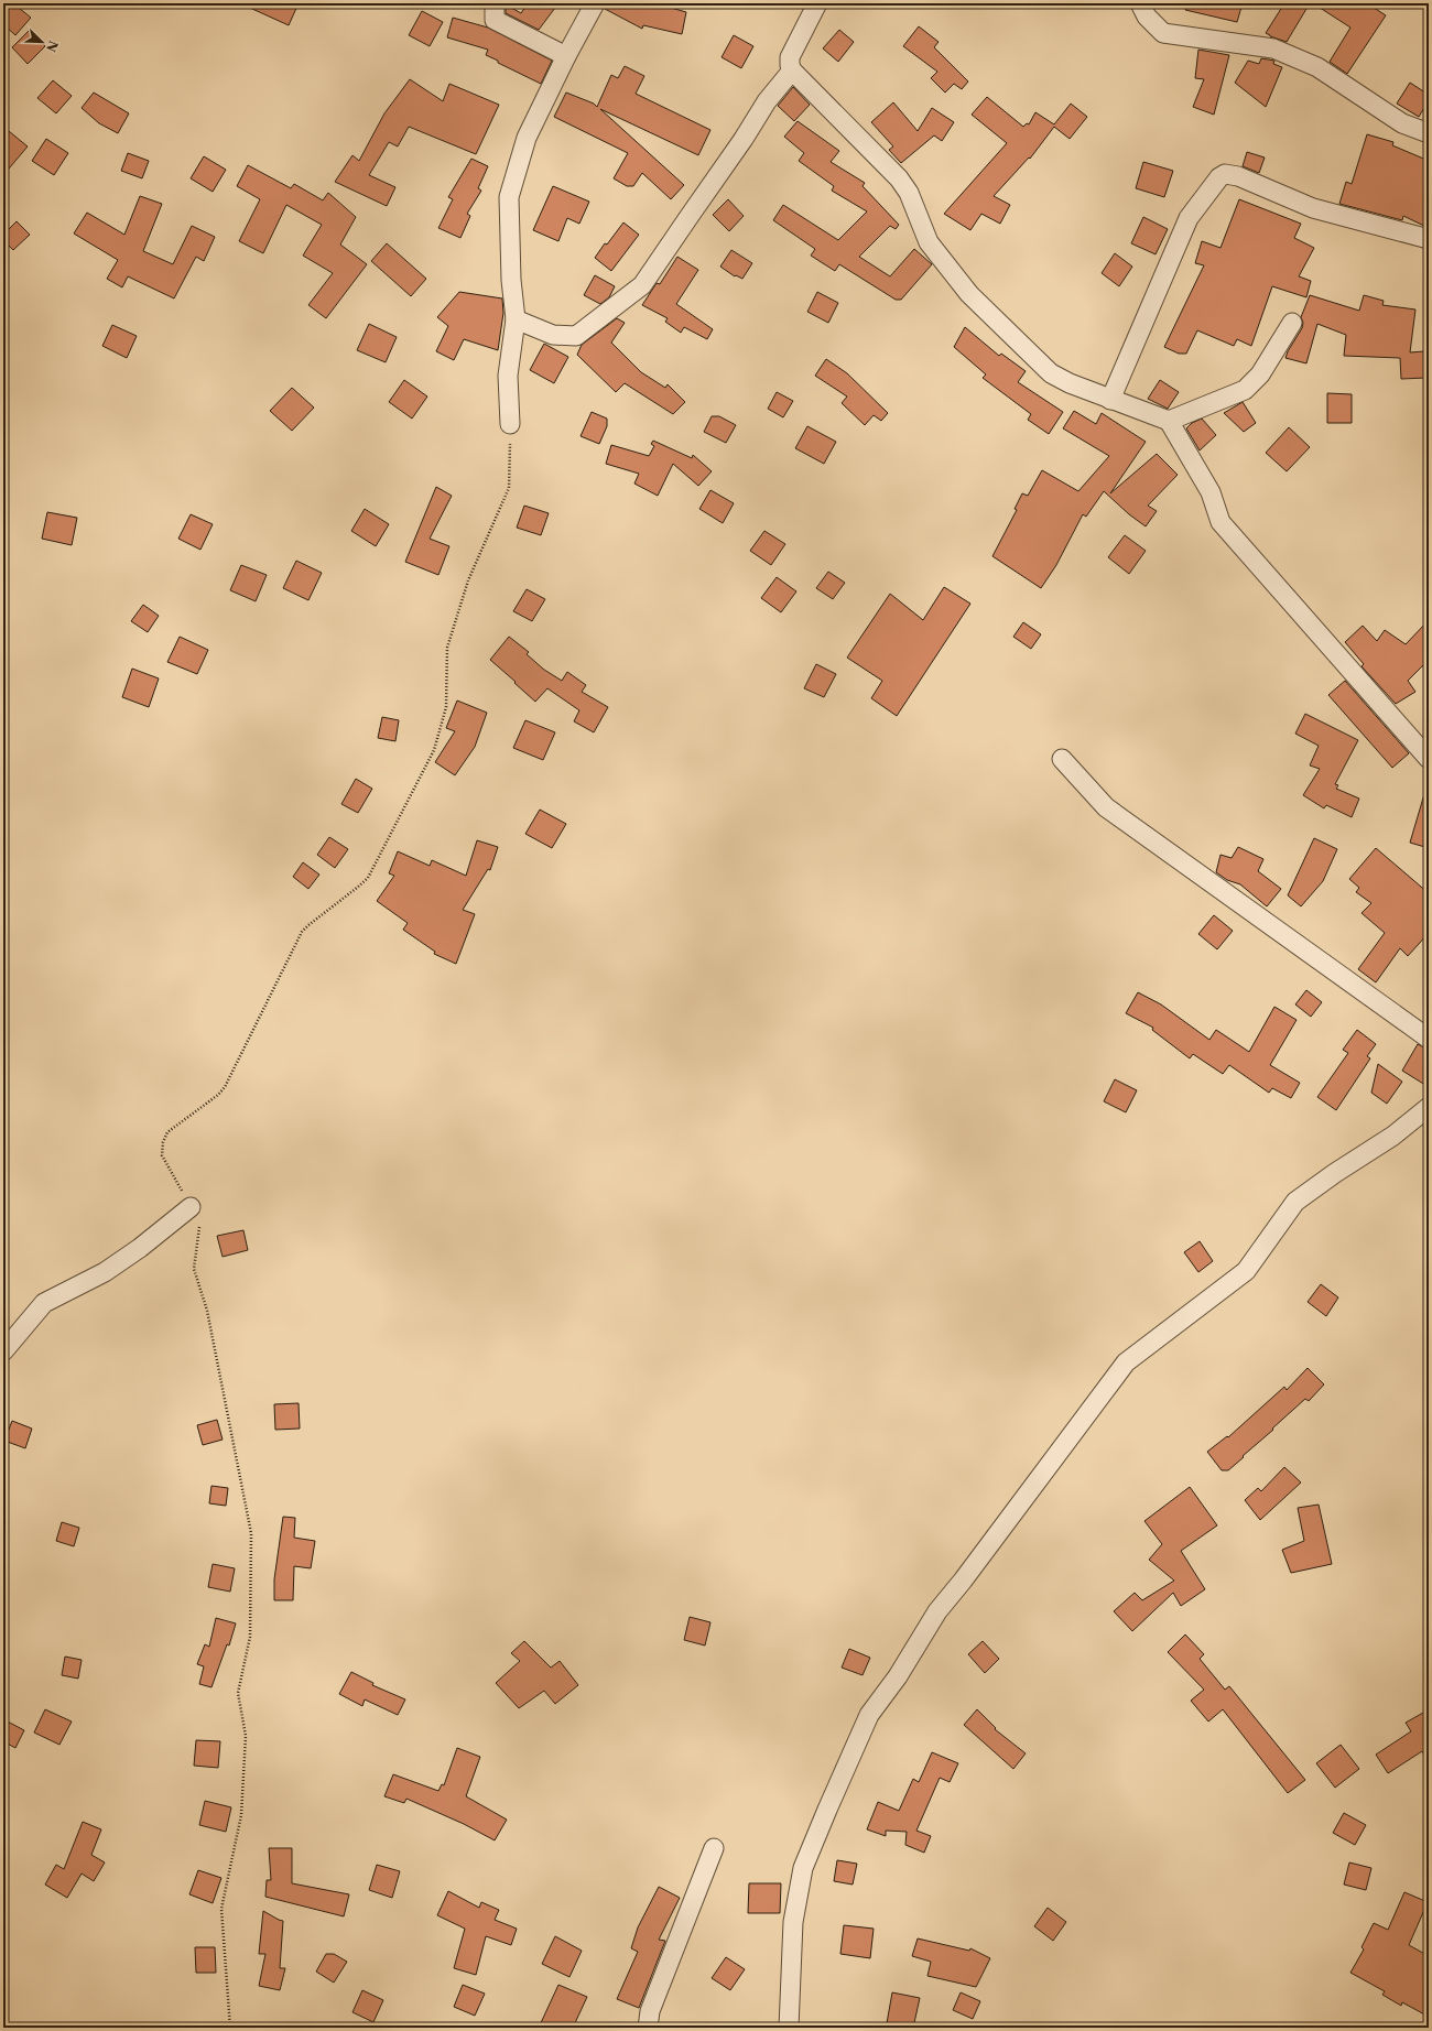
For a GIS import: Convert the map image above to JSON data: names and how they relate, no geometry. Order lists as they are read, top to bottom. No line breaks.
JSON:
{"north":"bottom right"}
